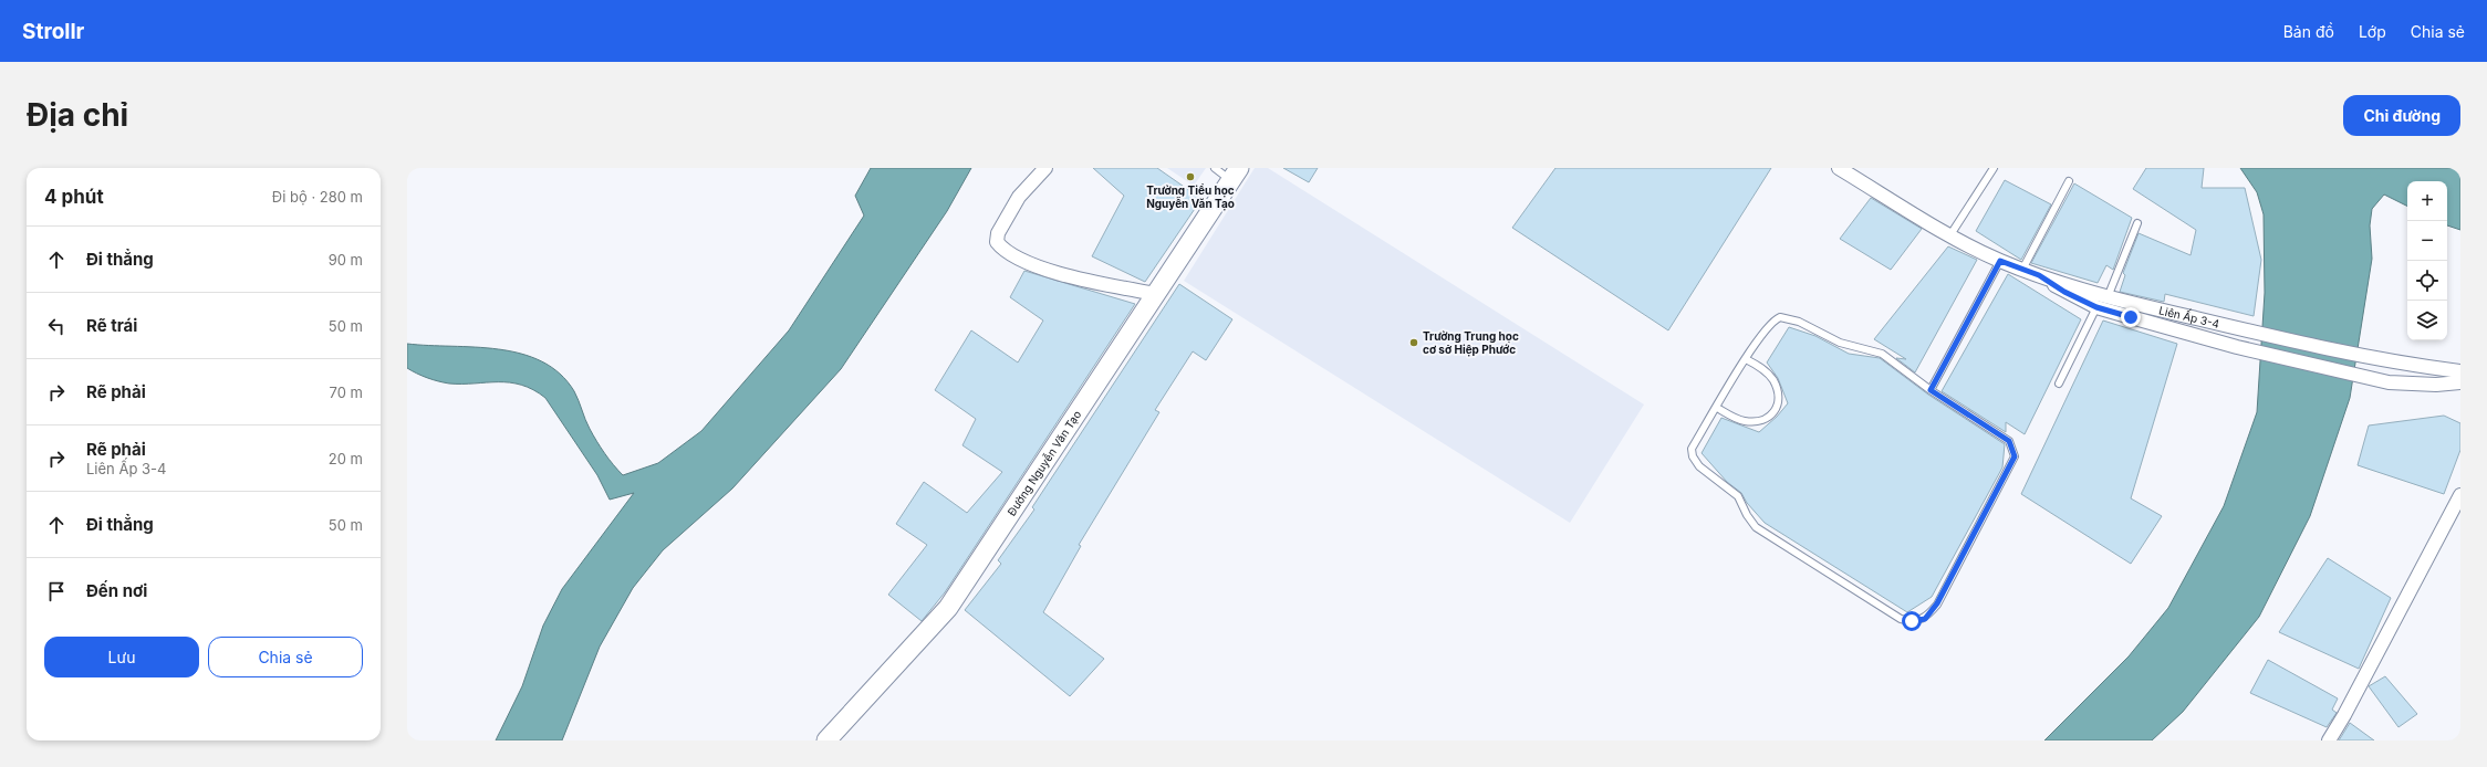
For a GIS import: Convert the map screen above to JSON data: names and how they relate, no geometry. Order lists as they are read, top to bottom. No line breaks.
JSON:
{"streets":{"main road":["Đường Nguyễn Văn Tạo"],"street":["Liên Ấp 3-4"]},"places":["Trường Tiểu học Nguyễn Văn Tạo","Trường Trung học cơ sở Hiệp Phước"],"page":{"header":"Strollr","nav":["Bản đồ","Lớp","Chia sẻ"],"buttons":["Chỉ đường",["Lưu","Chia sẻ"]],"title":"Địa chỉ","heading":["4 phút","Đi bộ · 280 m"],"map_buttons":["+","−"],"list":[["Đi thẳng","90 m"],["Rẽ trái","50 m"],["Rẽ phải","70 m"],["Rẽ phải","Liên Ấp 3-4","20 m"],["Đi thẳng","50 m"],"Đến nơi"]}}
